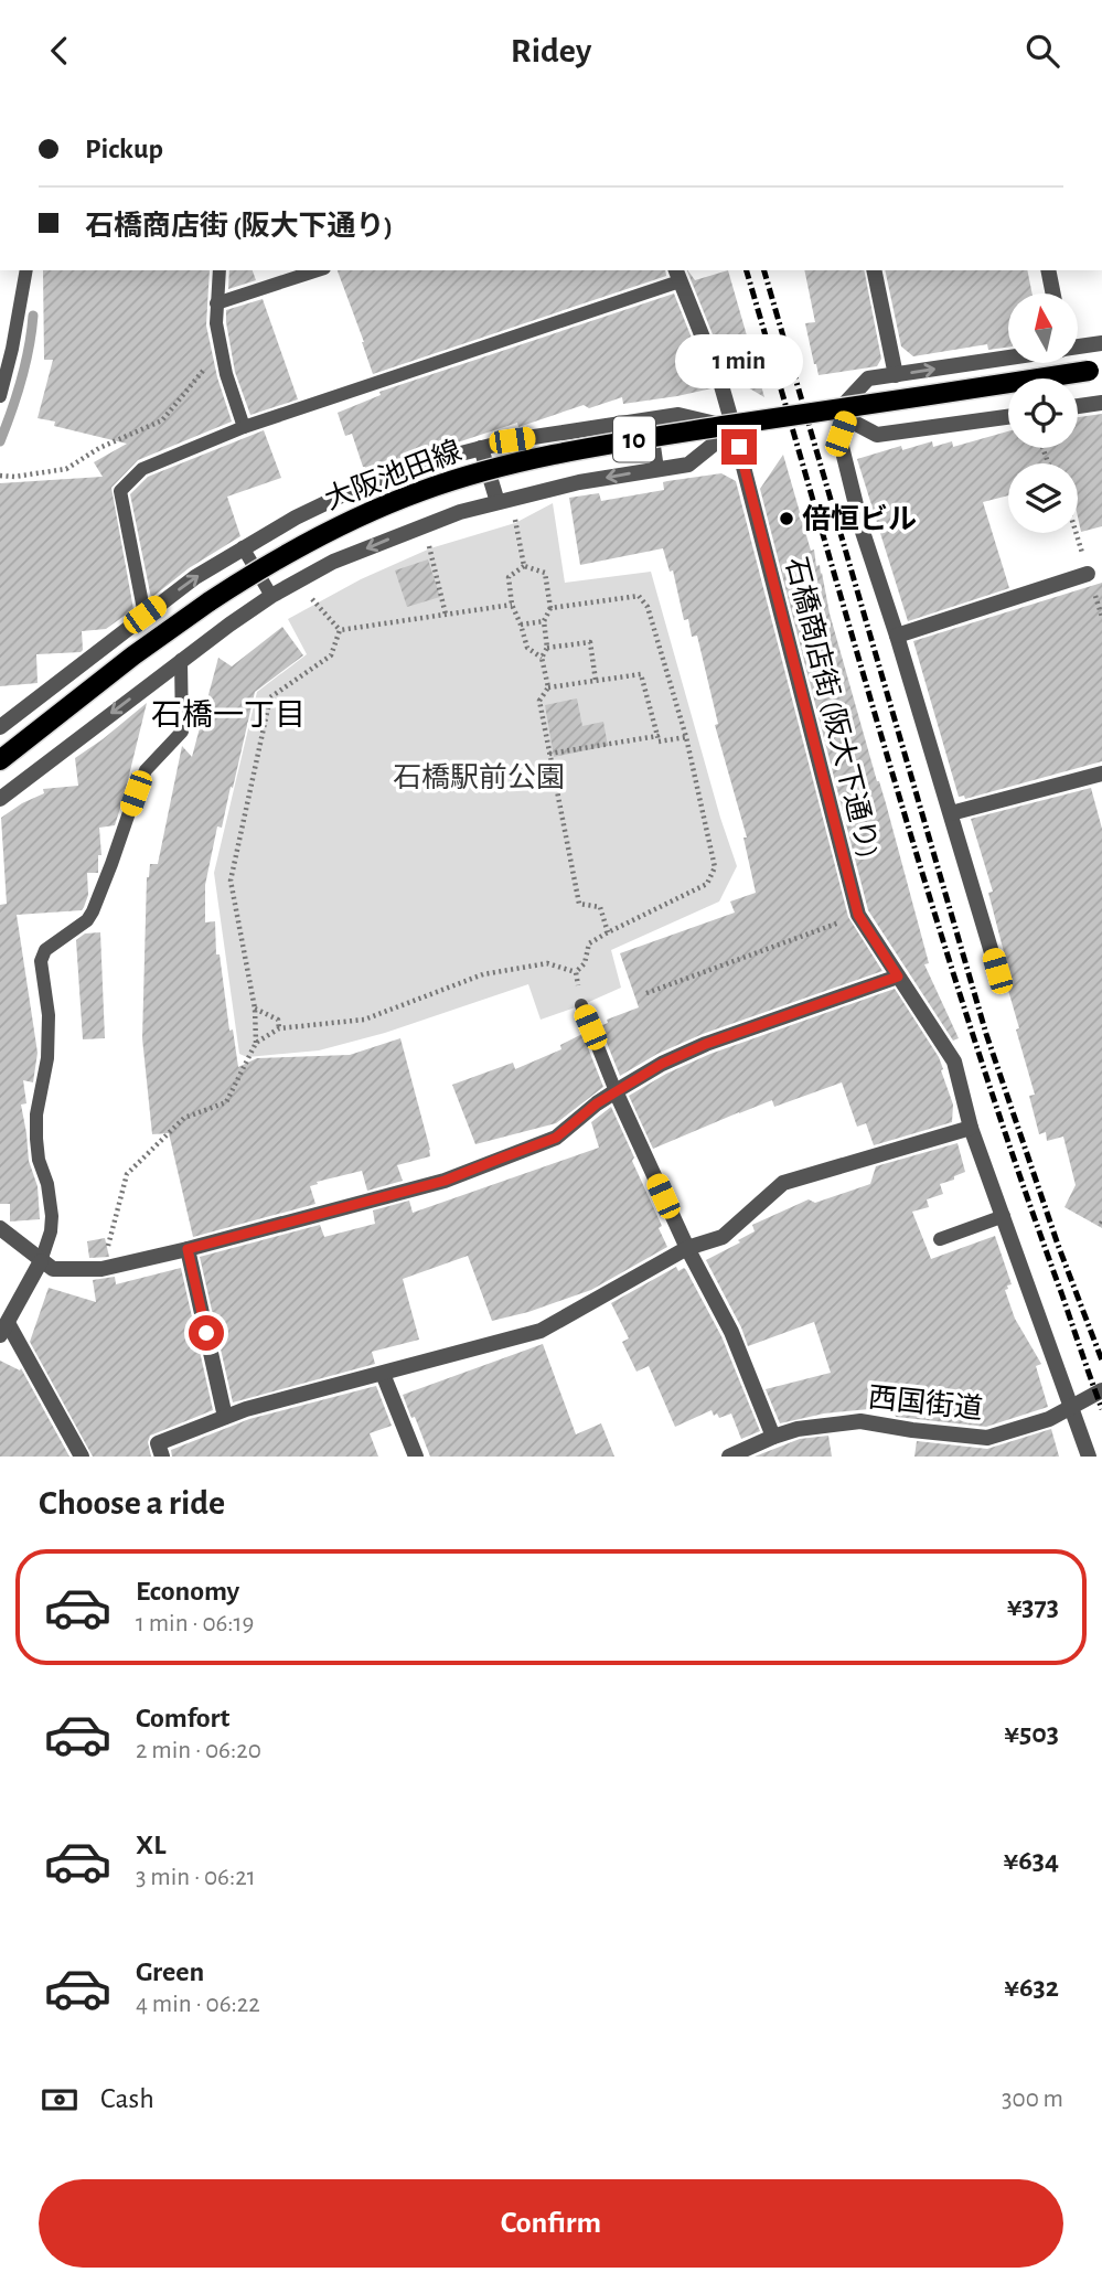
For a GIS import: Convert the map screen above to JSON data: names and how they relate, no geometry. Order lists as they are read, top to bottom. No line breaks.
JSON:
{"streets":{"main road":["10","大阪池田線"],"street":["石橋商店街 (阪大下通り)","西国街道"]},"crossings":[["石橋商店街 (阪大下通り)","西国街道"]],"districts":["石橋一丁目"],"parks":["石橋駅前公園"],"places":["倍恒ビル"],"north":"top","page":{"header":"Ridey","banner":["Pickup","石橋商店街 (阪大下通り)"],"bubble":"1 min","heading":"Choose a ride","list":[{"name":"Economy","note":"1 min · 06:19","value":"¥373"},{"name":"Comfort","note":"2 min · 06:20","value":"¥503"},{"name":"XL","note":"3 min · 06:21","value":"¥634"},{"name":"Green","note":"4 min · 06:22","value":"¥632"}],"pay":["Cash","300 m"],"buttons":"Confirm"}}
